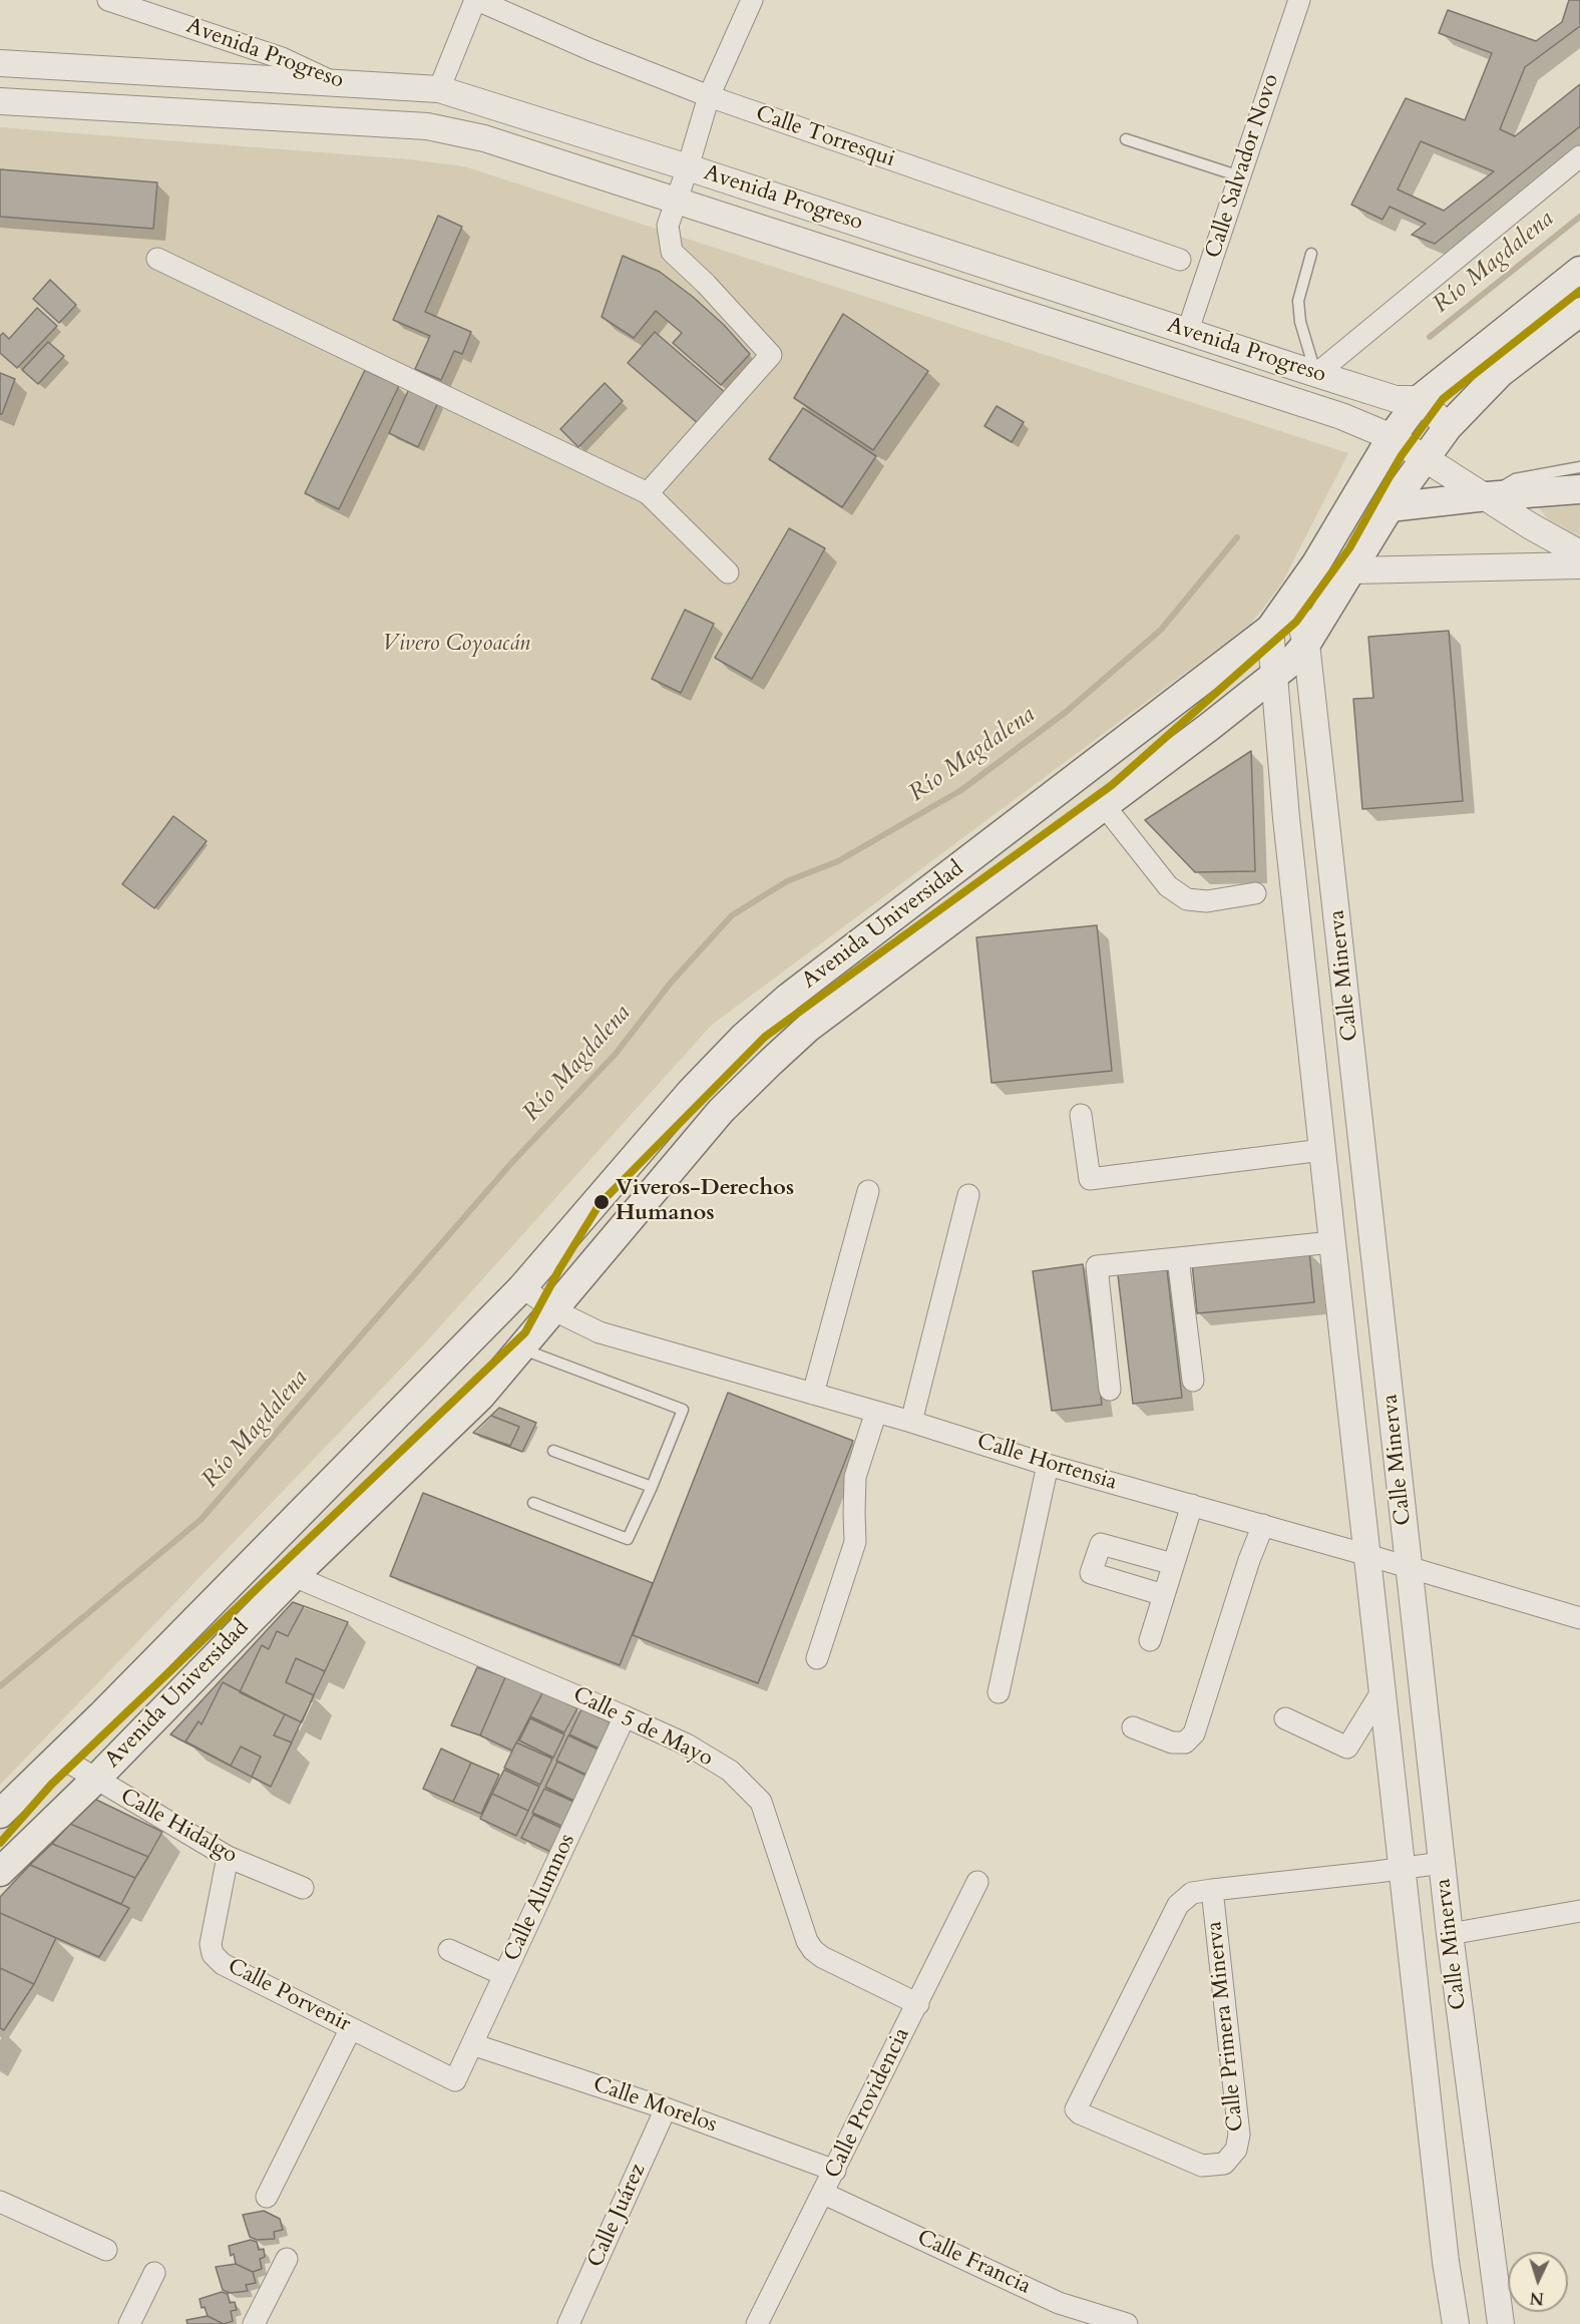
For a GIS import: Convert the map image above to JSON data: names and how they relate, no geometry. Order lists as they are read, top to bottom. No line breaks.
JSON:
{"streets":{"main road":["Avenida Universidad"],"street":["Avenida Progreso","Calle Torresqui","Calle Salvador Novo","Calle Minerva","Calle Hortensia","Calle 5 de Mayo","Calle Hidalgo","Calle Alumnos","Calle Porvenir","Calle Primera Minerva","Calle Providencia","Calle Morelos","Calle Juárez","Calle Francia"]},"crossings":[["Avenida Progreso","Calle Salvador Novo"],["Avenida Progreso","Avenida Universidad"],["Avenida Universidad","Calle Minerva"],["Avenida Universidad","Calle Hortensia"],["Avenida Universidad","Calle 5 de Mayo"],["Avenida Universidad","Calle Hidalgo"],["Calle Minerva","Calle Hortensia"],["Calle Minerva","Calle Primera Minerva"],["Calle 5 de Mayo","Calle Alumnos"],["Calle 5 de Mayo","Calle Providencia"],["Calle Hidalgo","Calle Porvenir"],["Calle Alumnos","Calle Porvenir"],["Calle Alumnos","Calle Morelos"],["Calle Providencia","Calle Morelos"],["Calle Providencia","Calle Francia"],["Calle Morelos","Calle Juárez"]],"water":["Río Magdalena"],"parks":["Vivero Coyoacán"],"places":["Viveros-Derechos Humanos"],"north":"bottom"}
